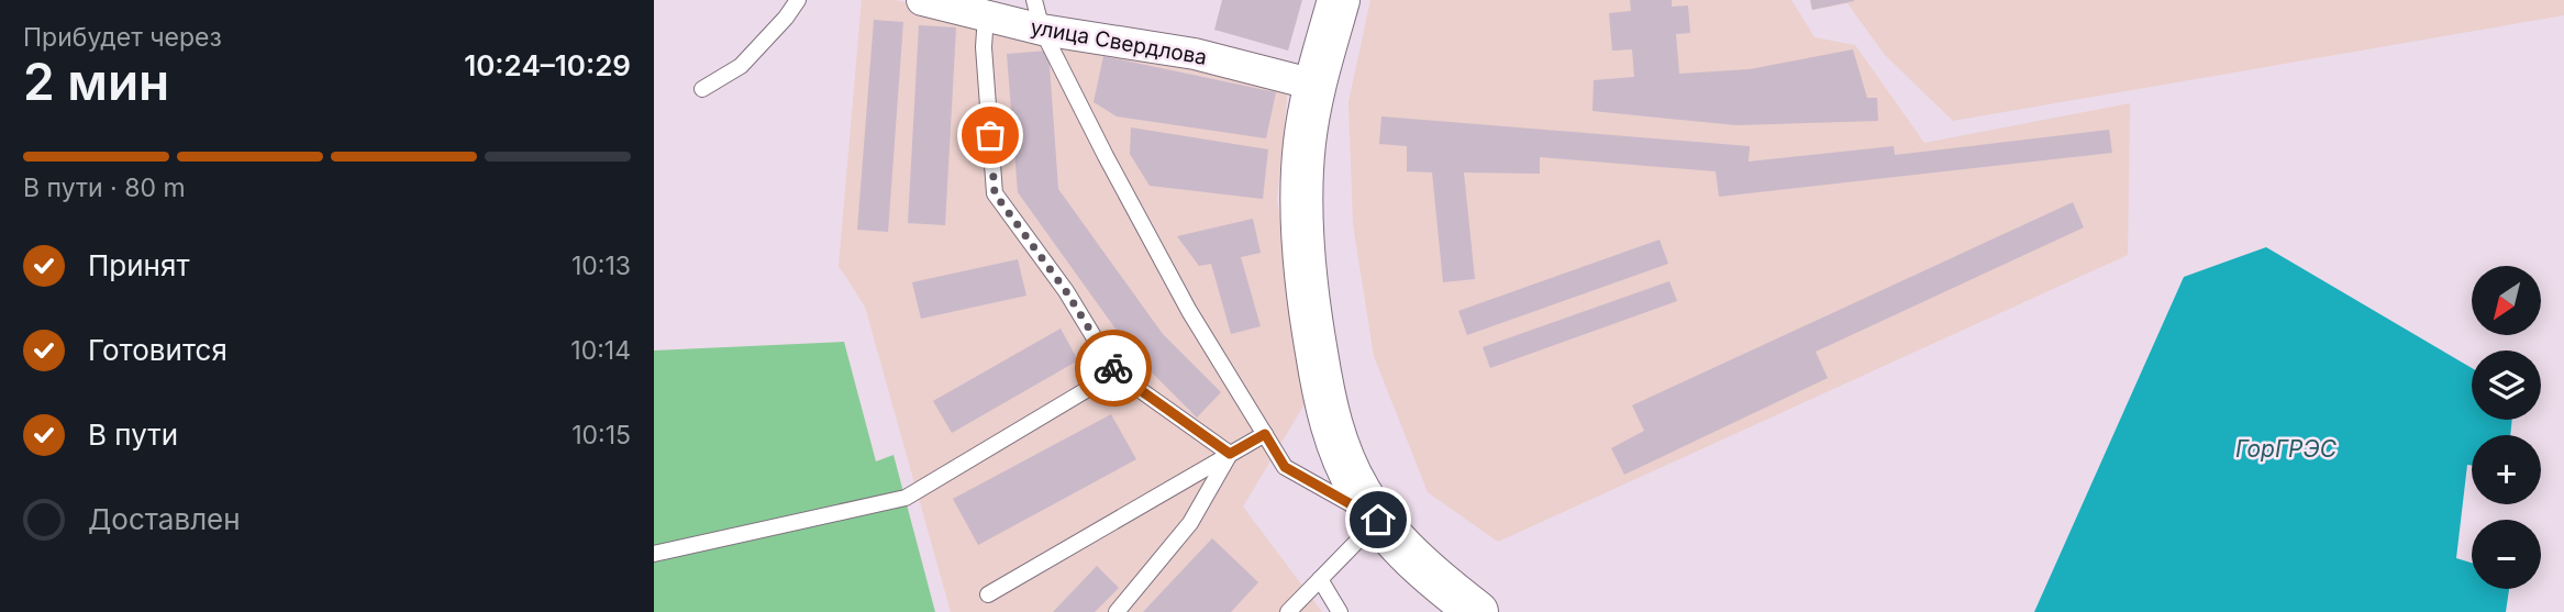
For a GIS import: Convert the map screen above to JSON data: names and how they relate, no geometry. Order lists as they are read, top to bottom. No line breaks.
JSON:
{"streets":{"street":["улица Свердлова"]},"water":["ГорГРЭС"],"north":"bottom left","page":{"heading":["2 мин","Прибудет через","10:24–10:29"],"bar":"В пути · 80 m","list":[["Принят","10:13"],["Готовится","10:14"],["В пути","10:15"],"Доставлен"],"map_buttons":["+","−"]}}
